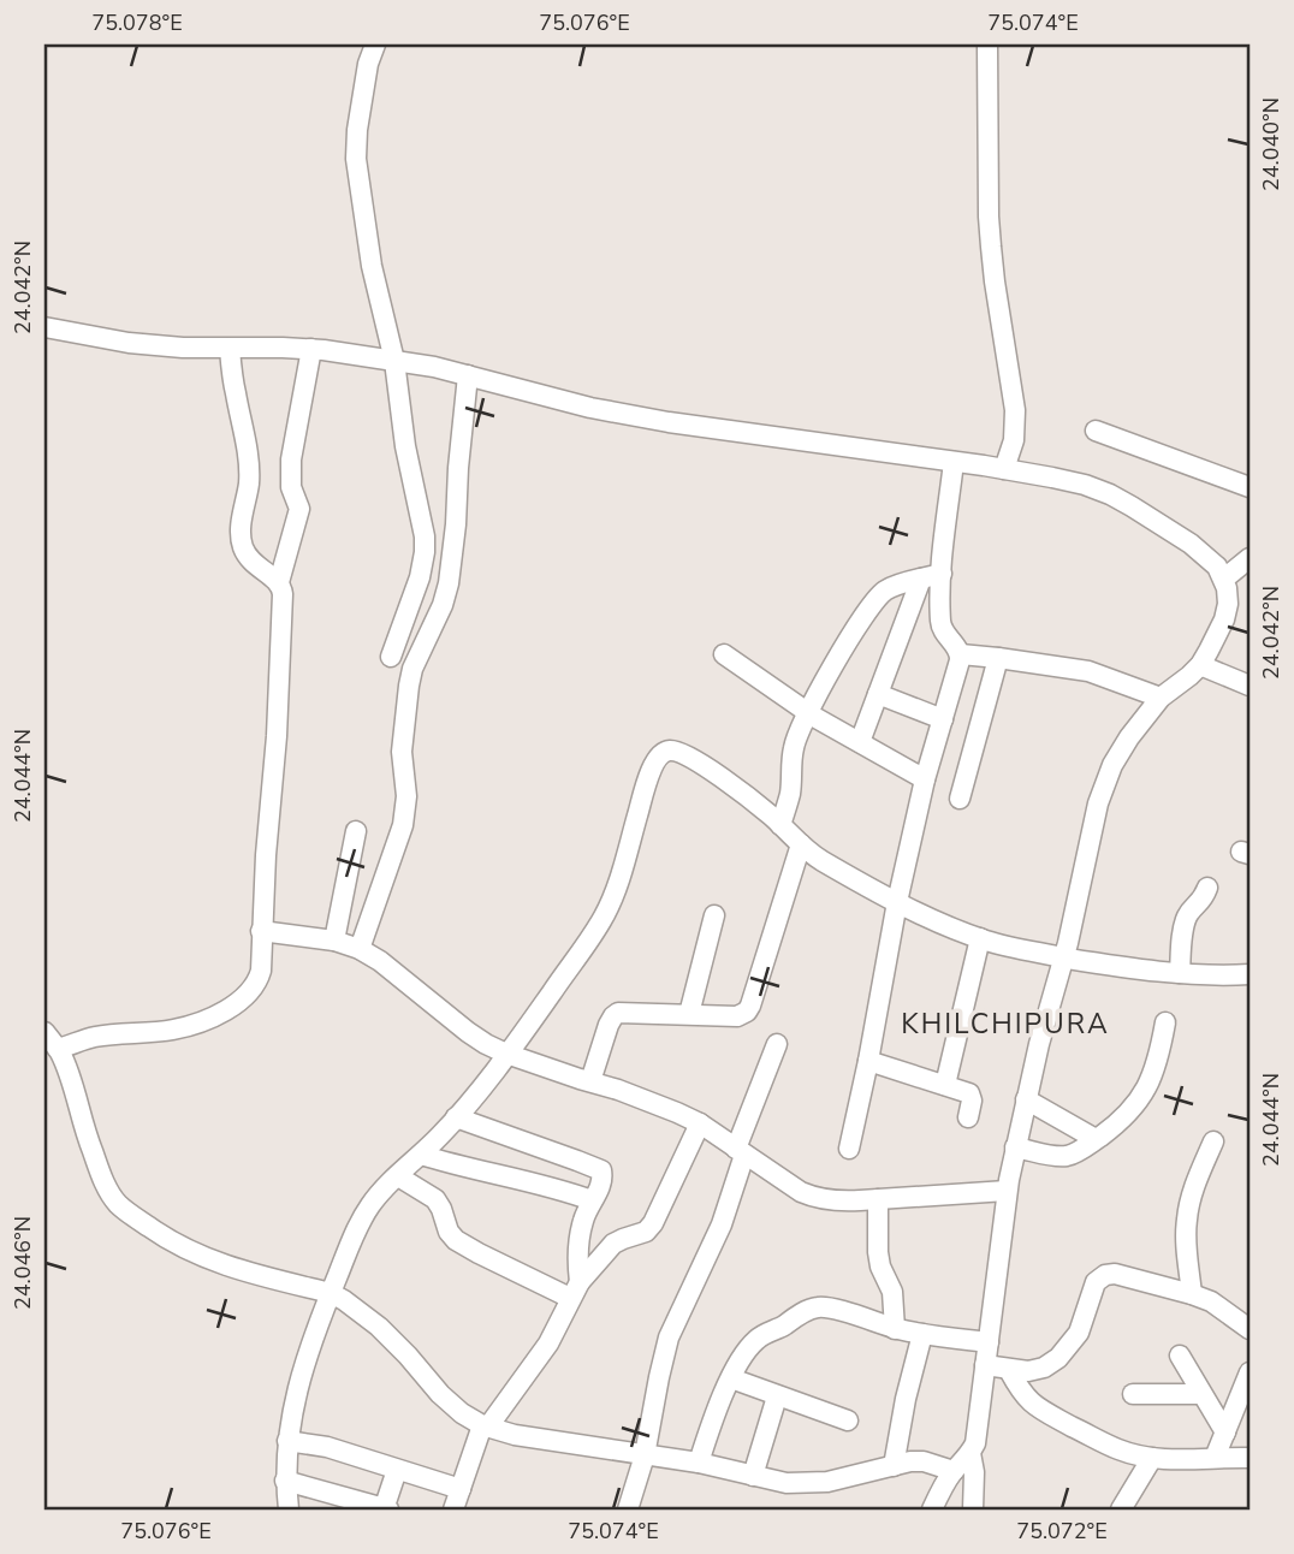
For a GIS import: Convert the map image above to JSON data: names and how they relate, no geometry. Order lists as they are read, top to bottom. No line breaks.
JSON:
{"districts":["KHILCHIPURA"],"coordinates":["75.078°E","75.076°E","75.074°E","24.040°N","24.042°N","24.044°N","24.046°N","75.072°E"]}
